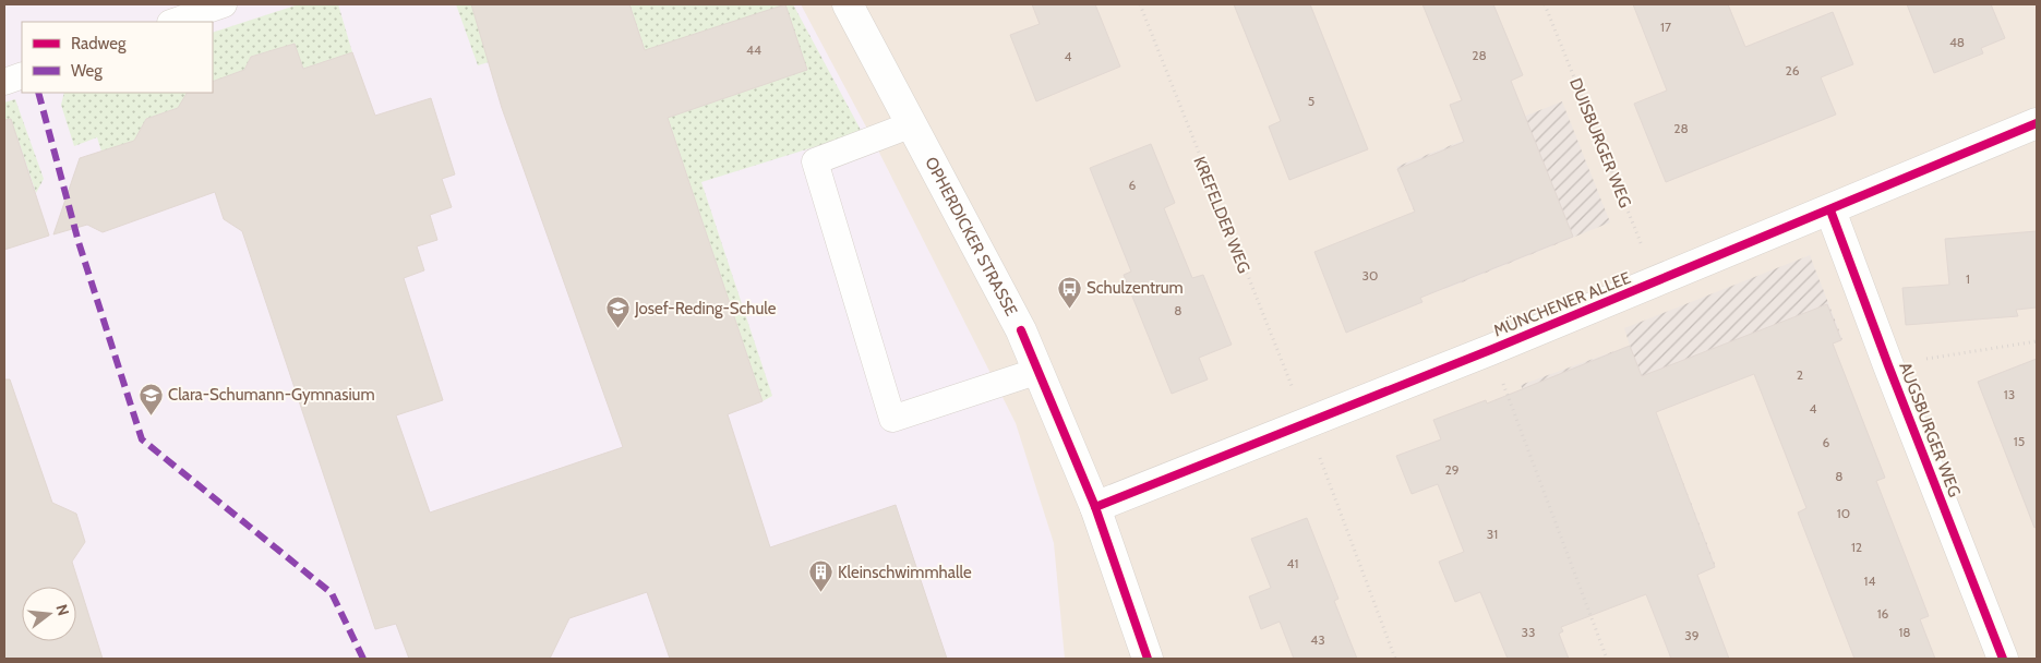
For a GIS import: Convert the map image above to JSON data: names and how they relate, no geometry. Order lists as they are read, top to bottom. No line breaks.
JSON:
{"streets":{"street":["OPHERDICKER STRASSE","MÜNCHENER ALLEE","AUGSBURGER WEG"],"path":["DUISBURGER WEG","KREFELDER WEG"]},"crossings":[["DUISBURGER WEG","MÜNCHENER ALLEE"],["KREFELDER WEG","MÜNCHENER ALLEE"],["OPHERDICKER STRASSE","MÜNCHENER ALLEE"],["MÜNCHENER ALLEE","AUGSBURGER WEG"]],"places":{"bus stop":["Schulzentrum"],"school or university":["Josef-Reding-Schule","Clara-Schumann-Gymnasium"],"building":["Kleinschwimmhalle"]},"house_numbers":["17","48","44","28","4","26","5","28","6","30","1","8","2","13","4","15","6","29","8","10","31","12","41","14","16","33","18","39","43"],"legend":["Radweg","Weg"],"north":"right"}
